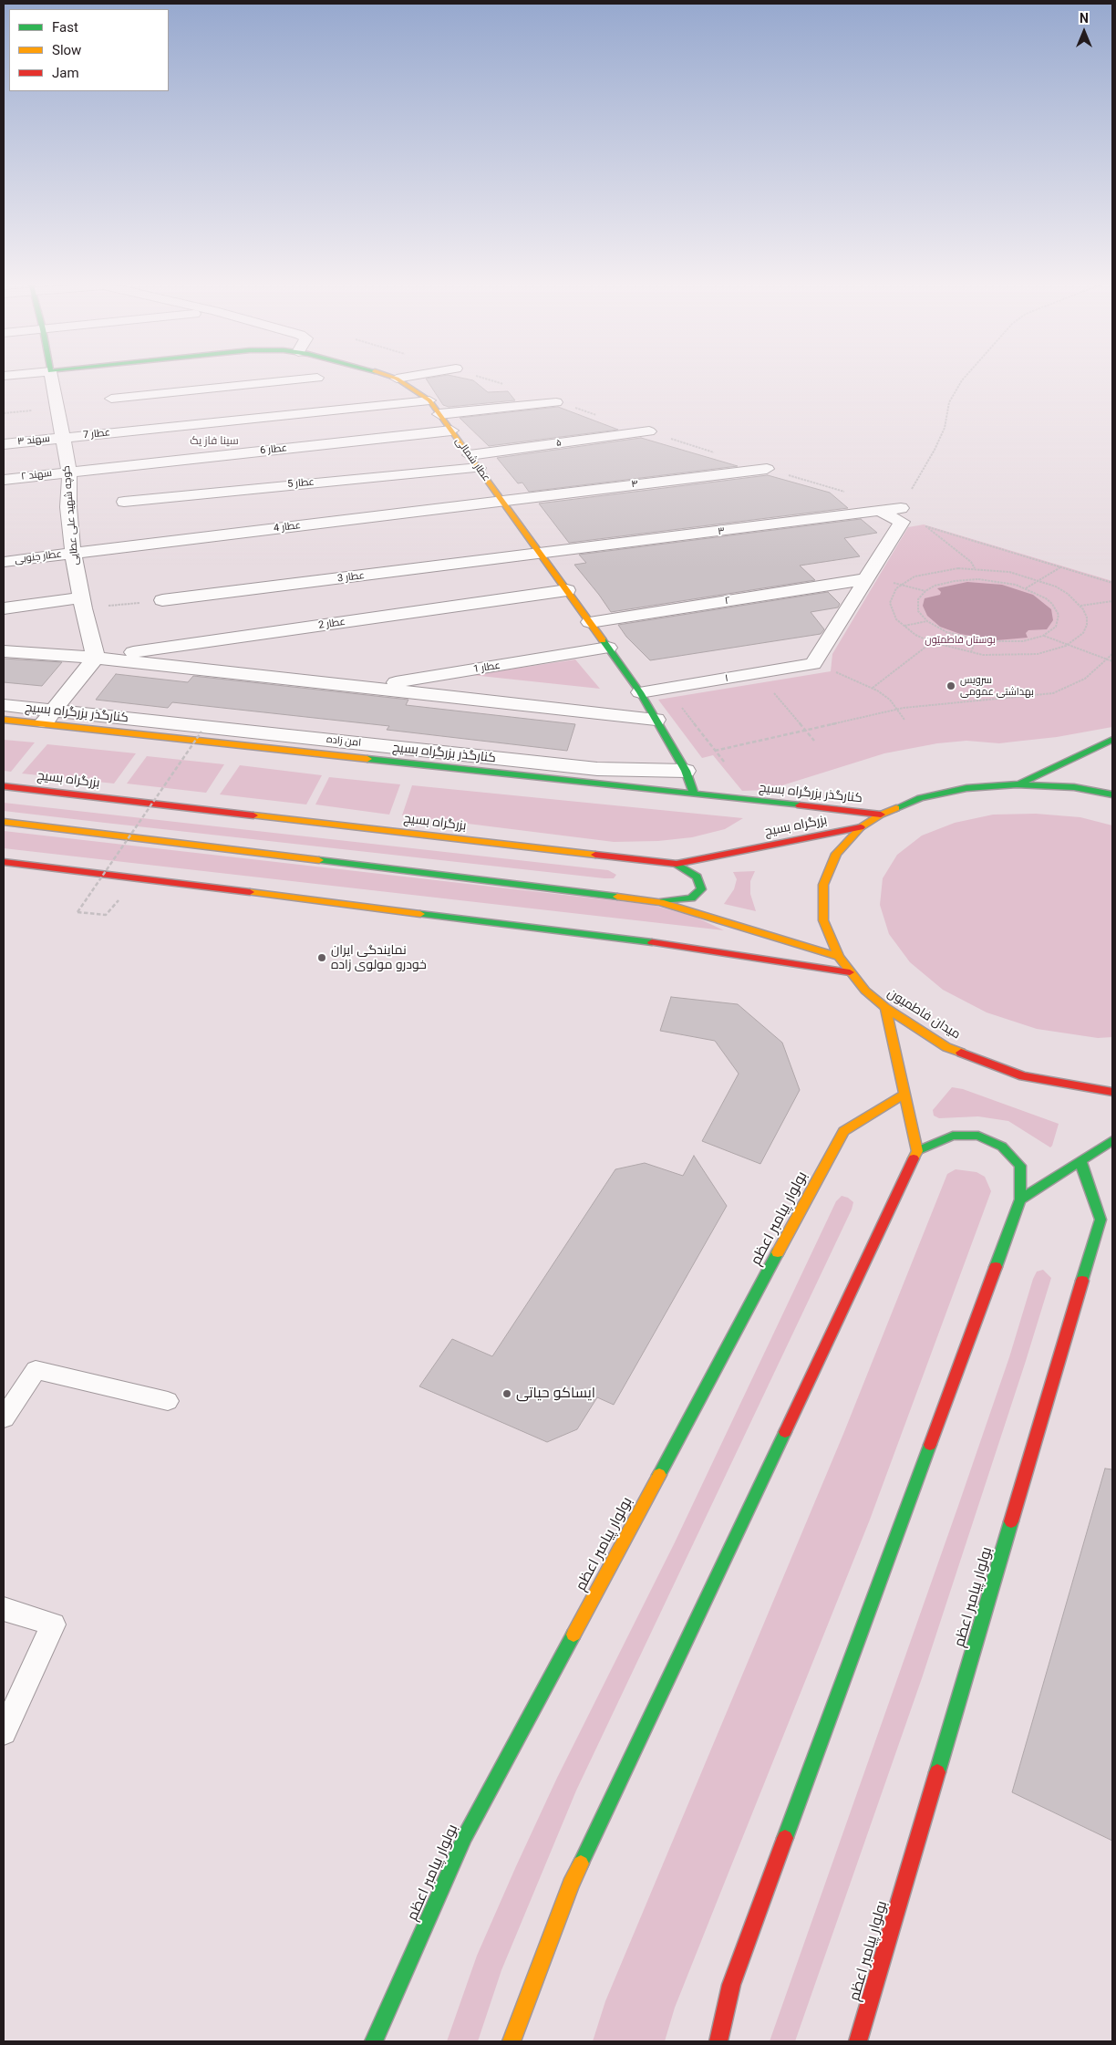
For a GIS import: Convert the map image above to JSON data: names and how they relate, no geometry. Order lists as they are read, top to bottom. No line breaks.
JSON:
{"streets":{"main road":["عطار شمالی","کنارگذر بزرگراه بسیج","بزرگراه بسیج","میدان فاطمیون","بولوار پیامبر اعظم"],"street":["عطار 7","سهند ۳","۵","عطار 6","سهند ۲","عطار 5","۴","کوچه شهید علی عطایی","عطار 4","۳","عطار جنوبی","عطار 3","۲","عطار 2","عطار 1","۱","امن زاده"]},"crossings":[["عطار 7","سهند ۳"],["عطار 7","عطار شمالی"],["عطار 7","کوچه شهید علی عطایی"],["سهند ۳","کوچه شهید علی عطایی"],["۵","عطار شمالی"],["عطار 6","عطار شمالی"],["عطار 6","سهند ۲"],["عطار 6","کوچه شهید علی عطایی"],["عطار شمالی","عطار 5"],["عطار شمالی","۴"],["عطار شمالی","عطار 4"],["عطار شمالی","۳"],["عطار شمالی","عطار 3"],["عطار شمالی","۲"],["عطار شمالی","عطار 2"],["عطار شمالی","عطار 1"],["عطار شمالی","۱"],["عطار شمالی","کنارگذر بزرگراه بسیج"],["عطار شمالی","امن زاده"],["سهند ۲","کوچه شهید علی عطایی"],["۴","عطار 4"],["کوچه شهید علی عطایی","عطار 4"],["کوچه شهید علی عطایی","عطار جنوبی"],["کوچه شهید علی عطایی","عطار 2"],["عطار 4","عطار جنوبی"],["۳","عطار 3"],["کنارگذر بزرگراه بسیج","امن زاده"],["کنارگذر بزرگراه بسیج","میدان فاطمیون"],["بزرگراه بسیج","میدان فاطمیون"]],"districts":["سینا فاز یک"],"parks":["بوستان فاطمیّون"],"places":["سرویس بهداشتی عمومی","نمایندگی ایران خودرو مولوی زاده","ایساکو حیاتی"],"legend":["Fast","Slow","Jam"],"north":"top"}
